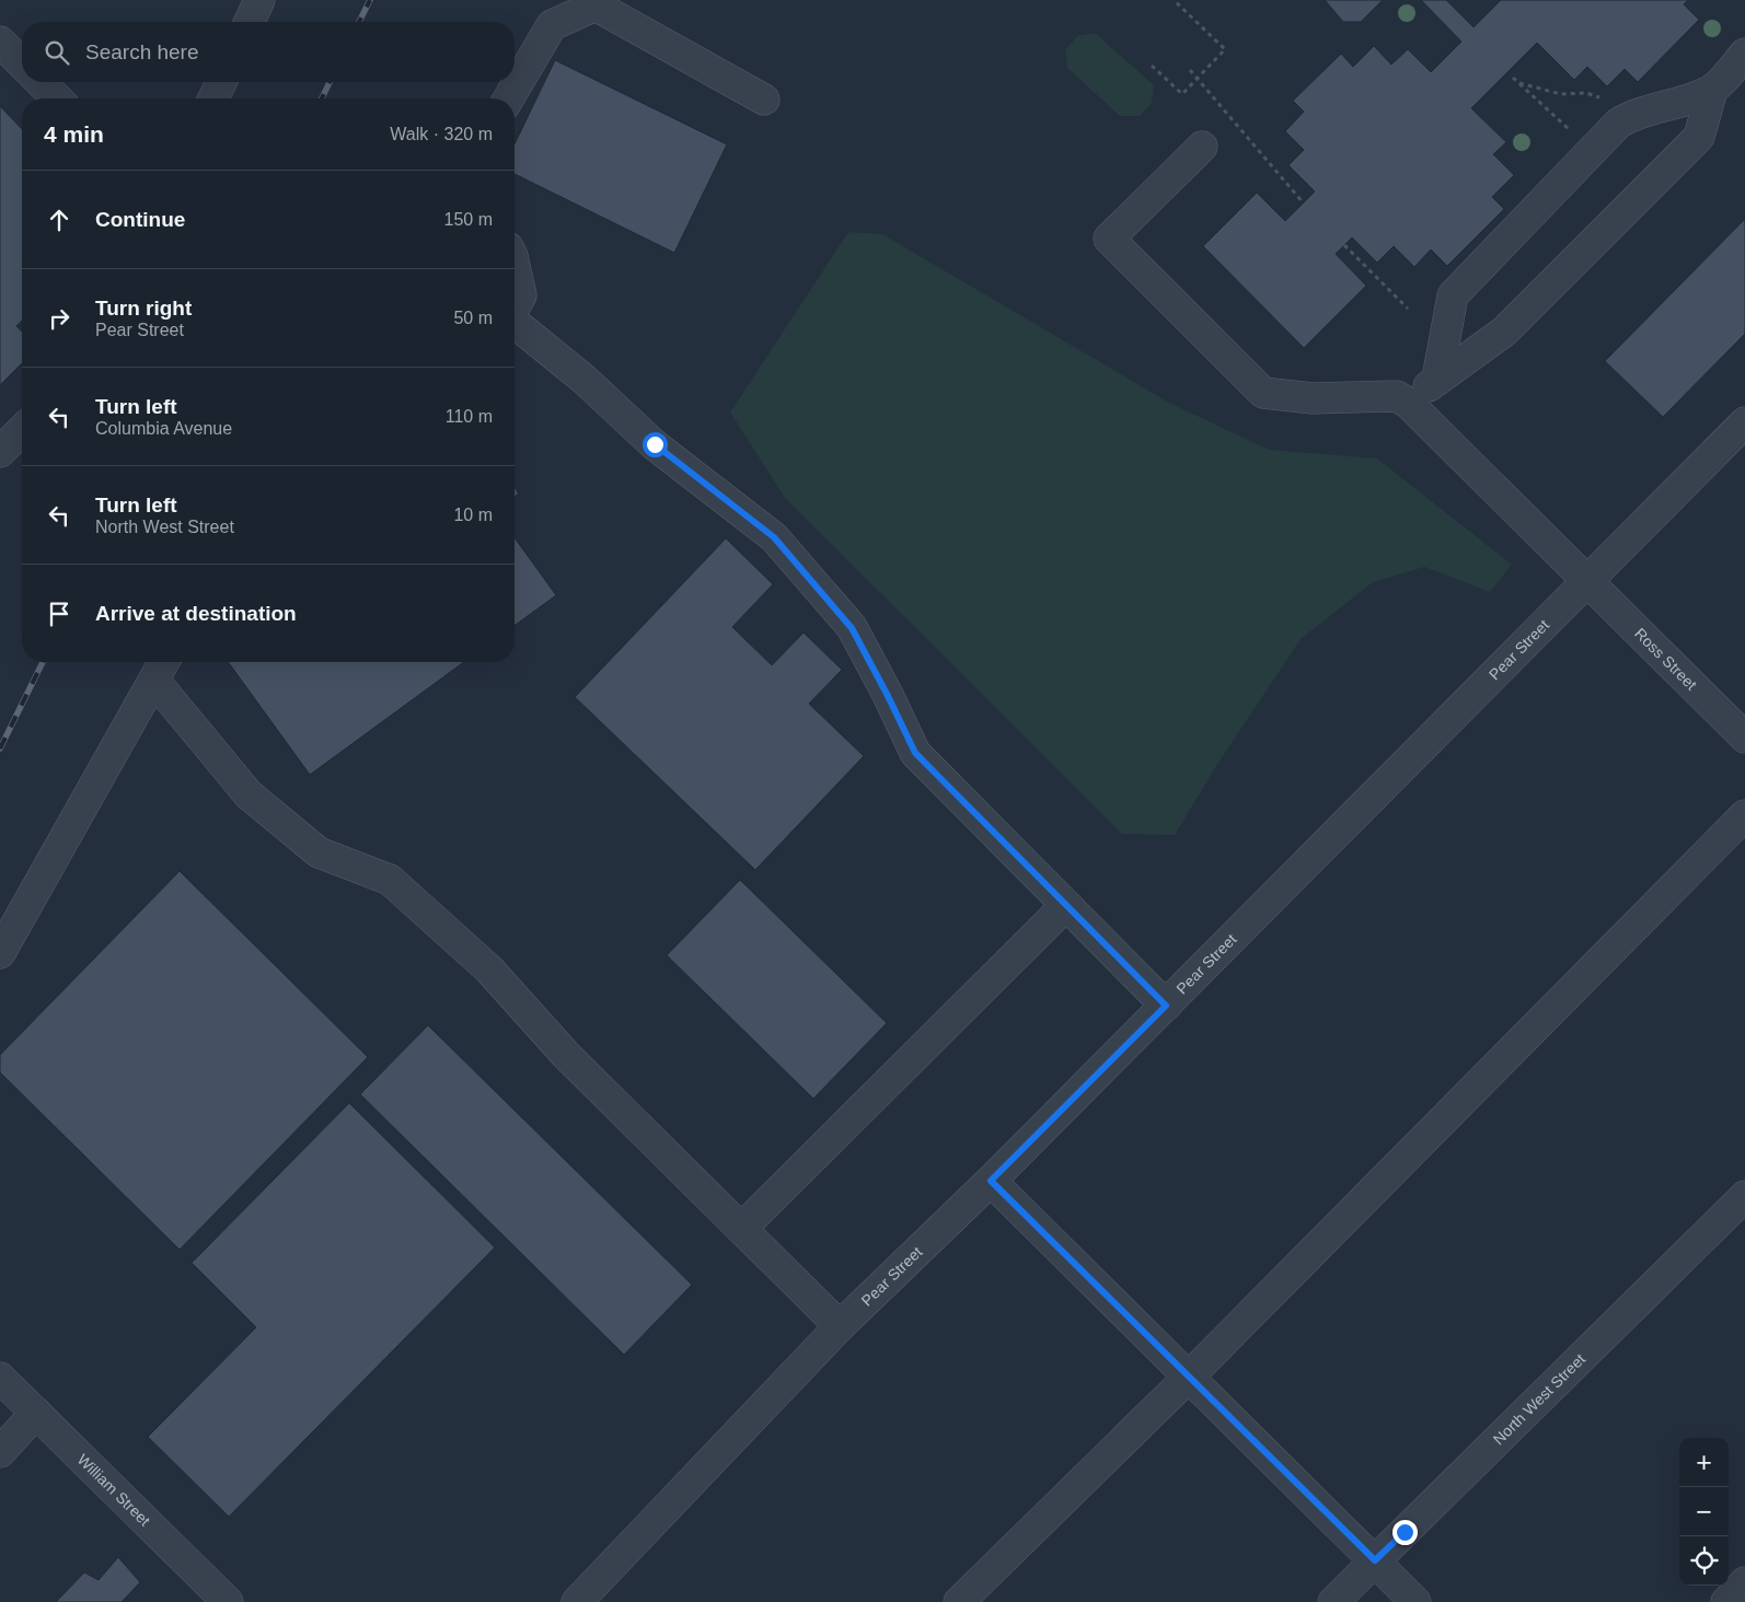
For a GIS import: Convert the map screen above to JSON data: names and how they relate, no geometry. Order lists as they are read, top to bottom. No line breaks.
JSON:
{"streets":{"street":["Pear Street","Ross Street","North West Street","William Street"]},"crossings":[["Pear Street","Ross Street"]],"page":{"search":"Search here","heading":["4 min","Walk · 320 m"],"list":[["Continue","150 m"],["Turn right","Pear Street","50 m"],["Turn left","Columbia Avenue","110 m"],["Turn left","North West Street","10 m"],"Arrive at destination"],"map_buttons":["+","−"]}}
